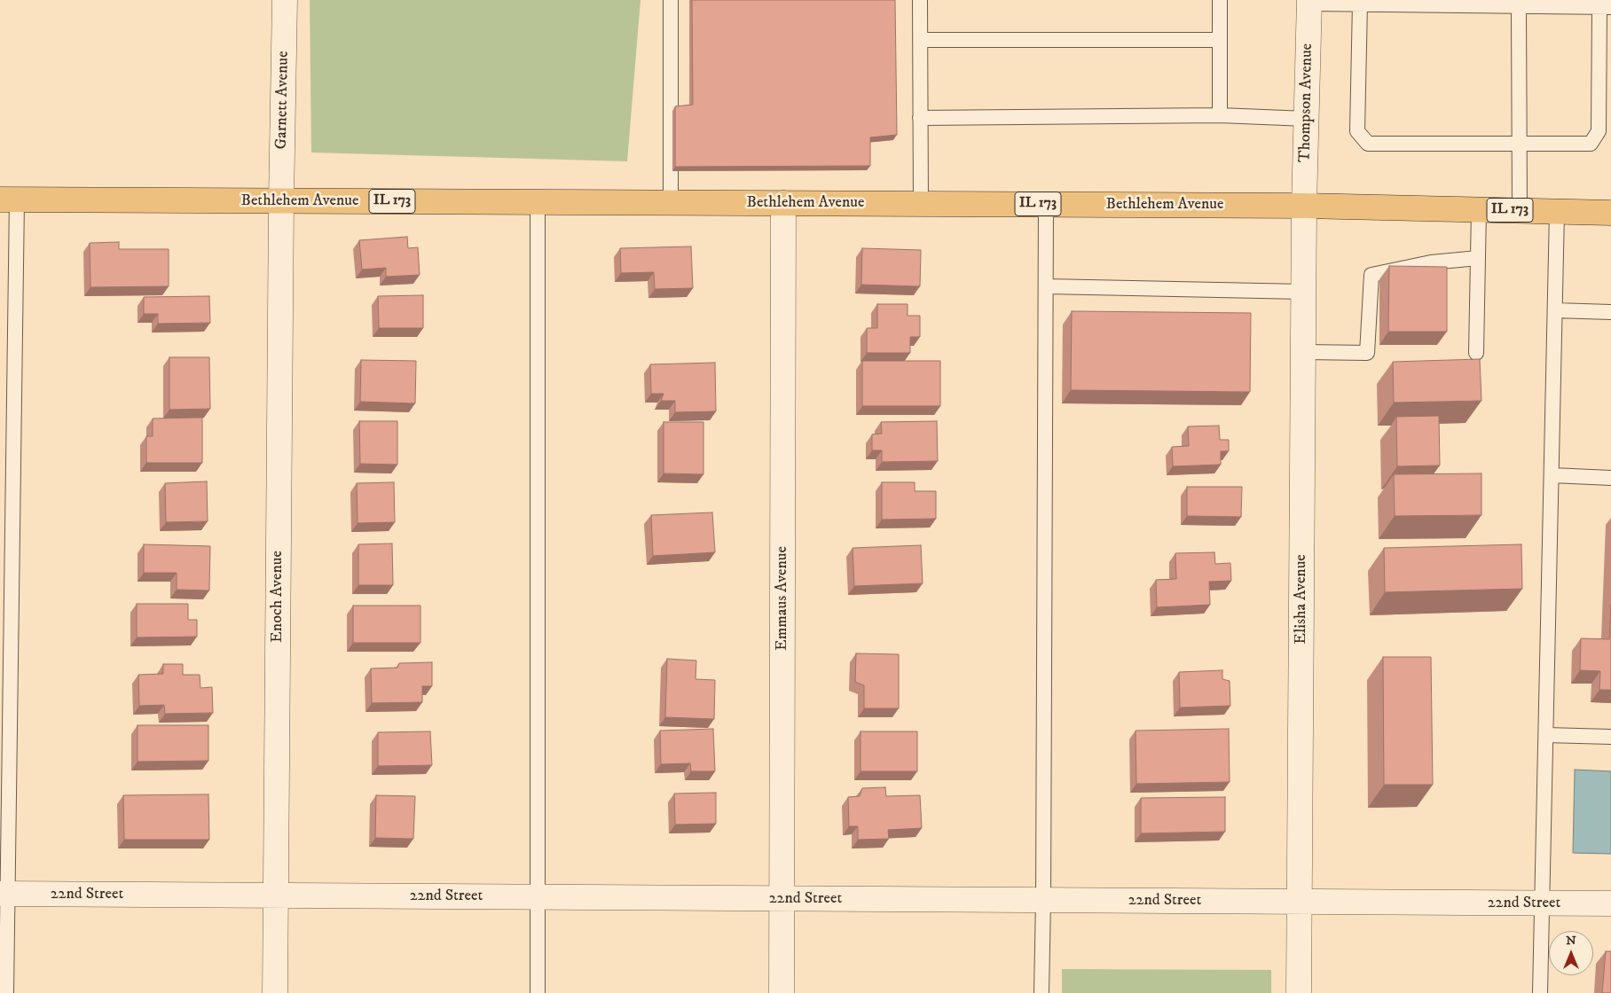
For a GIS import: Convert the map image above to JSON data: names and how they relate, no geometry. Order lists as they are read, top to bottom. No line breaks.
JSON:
{"streets":{"main road":["Bethlehem Avenue","IL 173"],"street":["Garnett Avenue","Thompson Avenue","Enoch Avenue","Emmaus Avenue","Elisha Avenue","22nd Street"]},"crossings":[["Garnett Avenue","Bethlehem Avenue"],["Garnett Avenue","Enoch Avenue"],["Thompson Avenue","Bethlehem Avenue"],["Thompson Avenue","Elisha Avenue"],["Bethlehem Avenue","Enoch Avenue"],["Bethlehem Avenue","Emmaus Avenue"],["Bethlehem Avenue","Elisha Avenue"],["Enoch Avenue","22nd Street"],["Emmaus Avenue","22nd Street"],["Elisha Avenue","22nd Street"]],"north":"top"}
